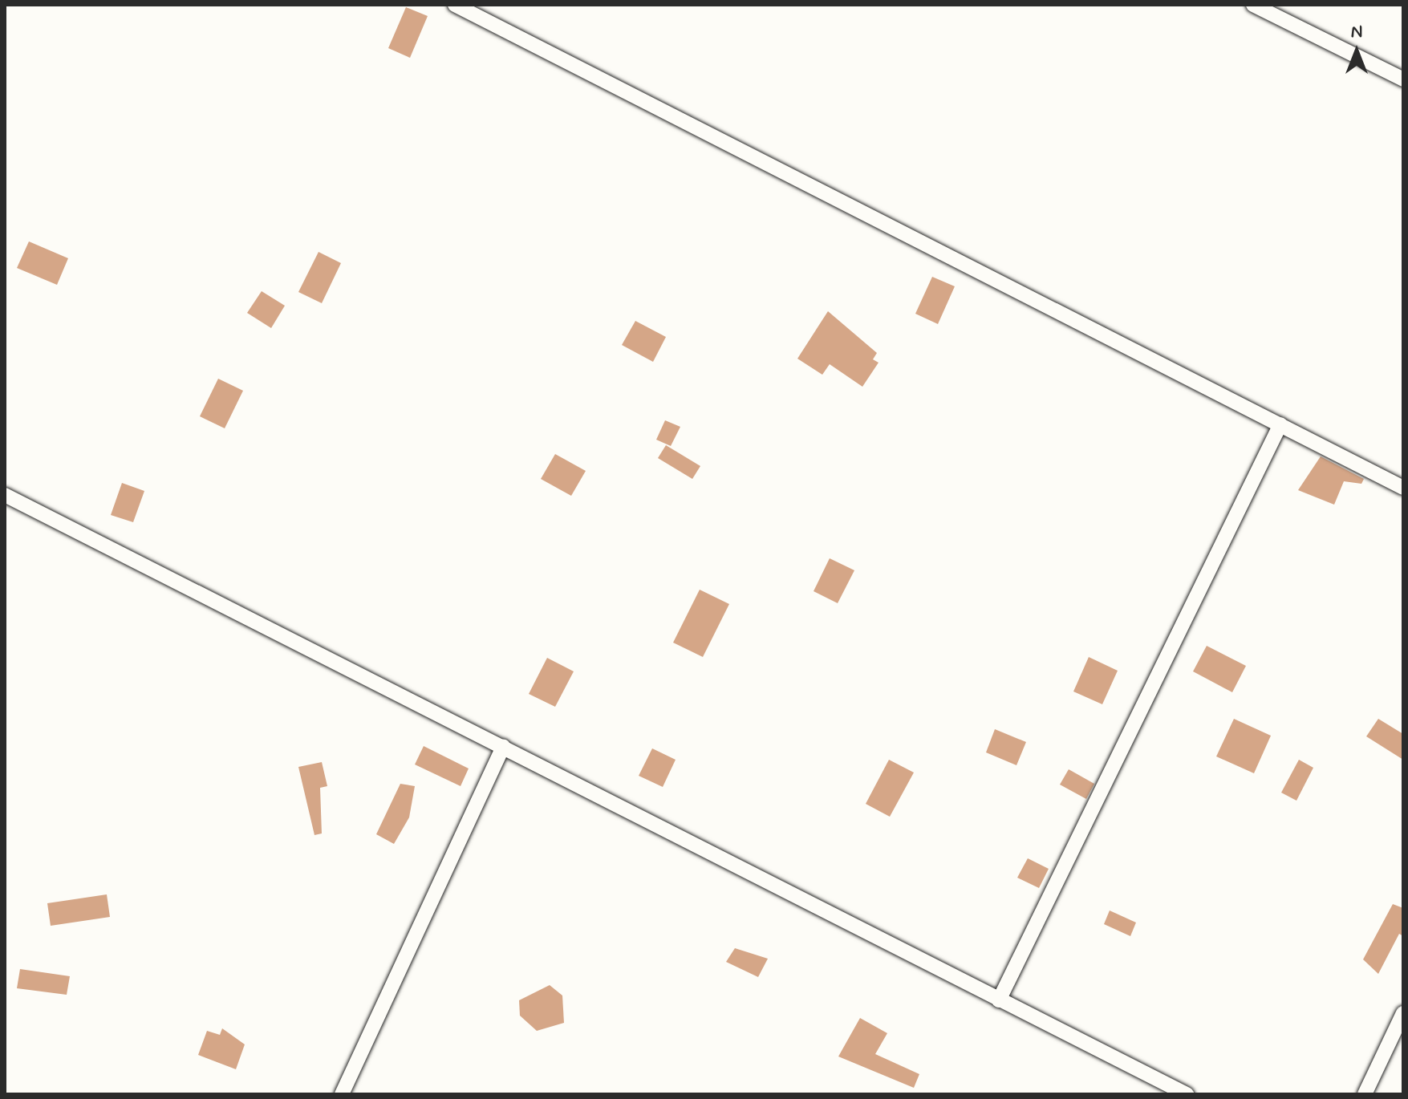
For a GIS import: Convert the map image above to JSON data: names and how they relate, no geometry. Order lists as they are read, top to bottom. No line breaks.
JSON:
{"north":"top"}
